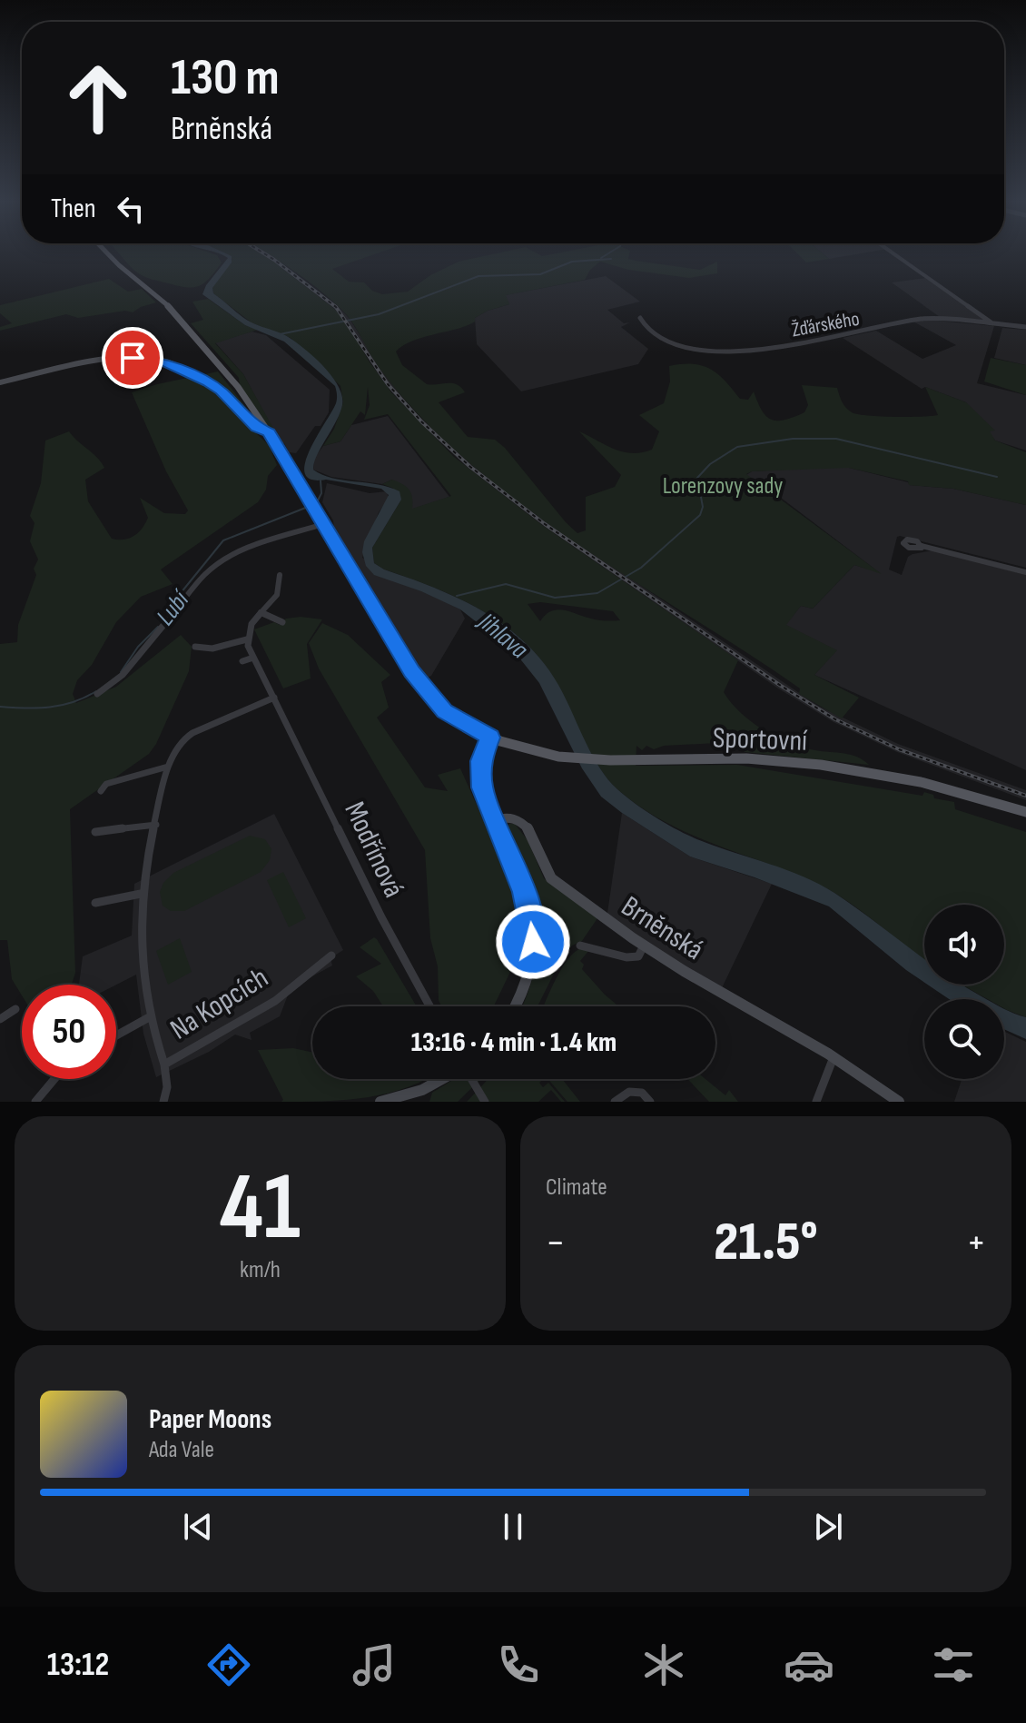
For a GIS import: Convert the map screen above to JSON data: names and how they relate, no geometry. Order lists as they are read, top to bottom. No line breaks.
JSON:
{"streets":{"main road":["Sportovní"],"street":["Žďárského","Modřínová","Brněnská","Na Kopcích"]},"crossings":[["Modřínová","Na Kopcích"]],"water":["Lubí","Jihlava"],"parks":["Lorenzovy sady"],"page":{"turn":["130 m","Brněnská"],"then":"Then","limit":"50","trip":"13:16 · 4 min · 1.4 km","tile":[["41","km/h"],"Climate"],"heat":["−","21.5°","+"],"song":["Paper Moons","Ada Vale"],"tabs":"13:12"}}
